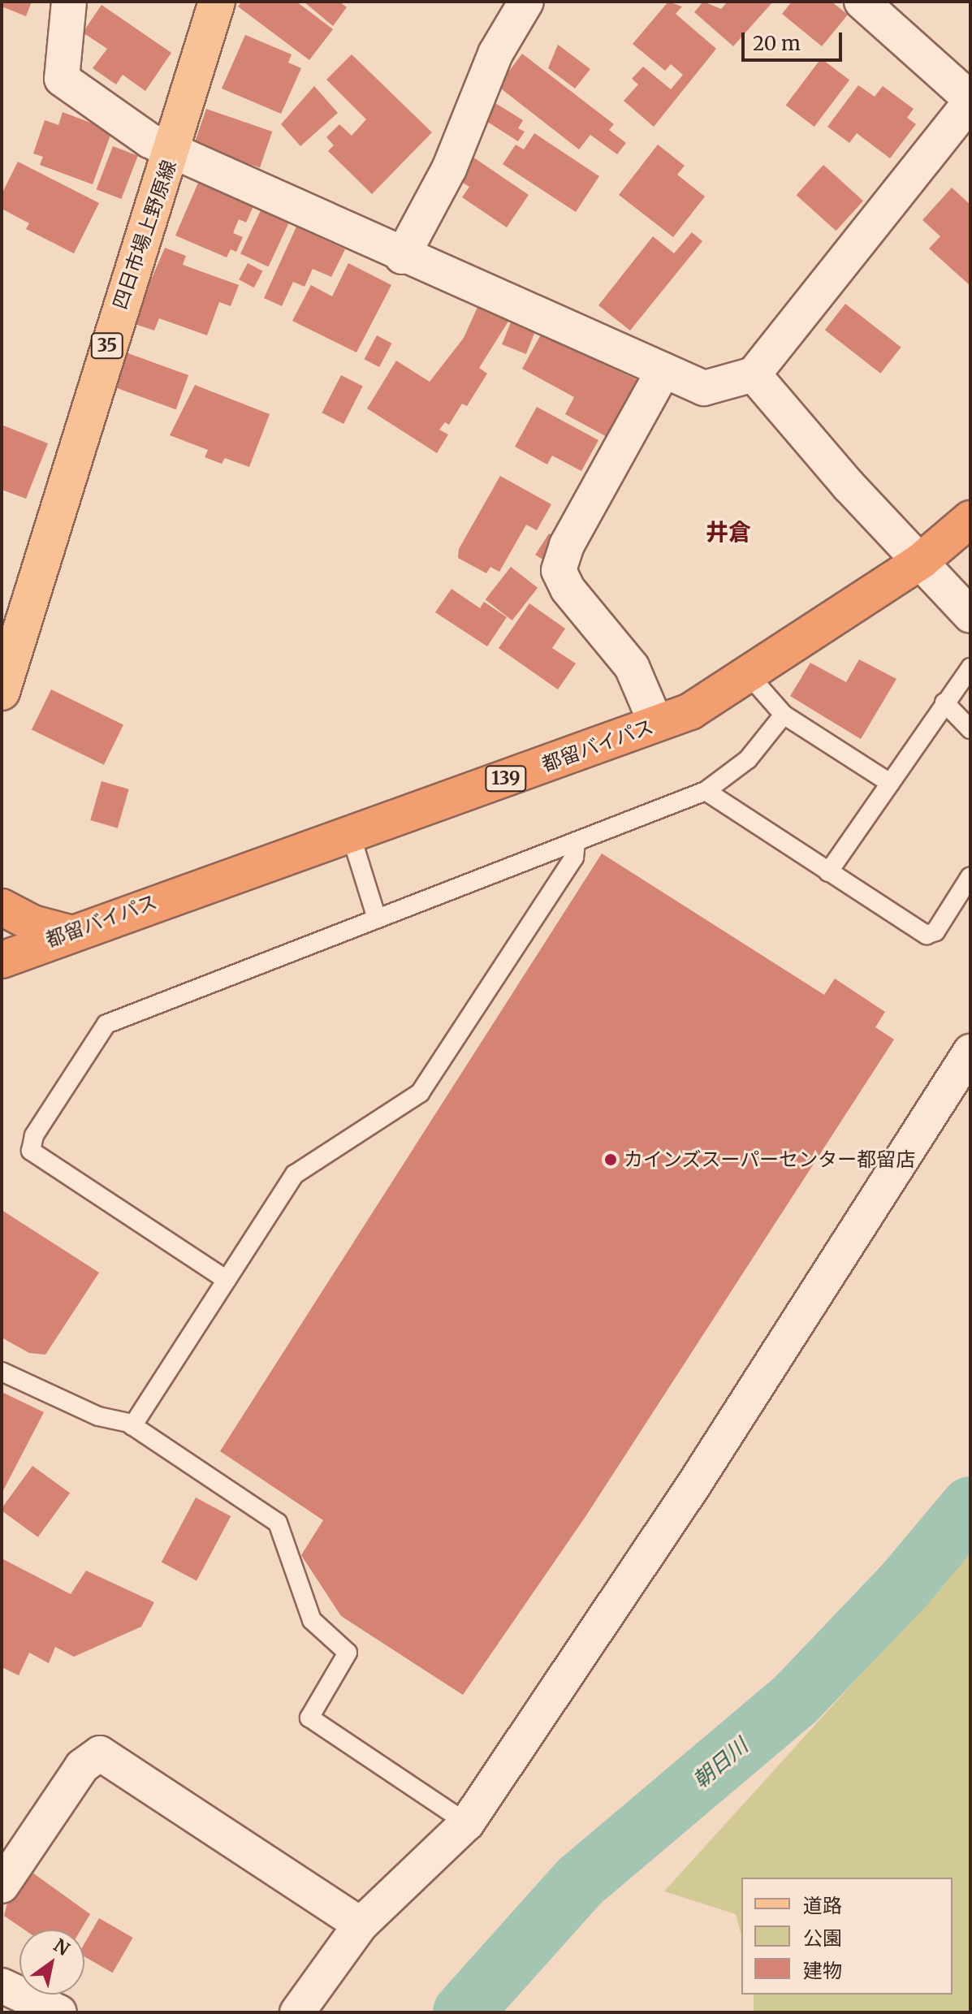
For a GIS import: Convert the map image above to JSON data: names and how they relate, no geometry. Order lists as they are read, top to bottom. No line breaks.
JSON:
{"streets":{"highway":["都留バイパス","139"],"main road":["四日市場上野原線","35"]},"districts":["井倉"],"water":["朝日川"],"places":["カインズスーパーセンター都留店"],"legend":["道路","公園","建物"],"scale_bar":"20 m","north":"top right"}
